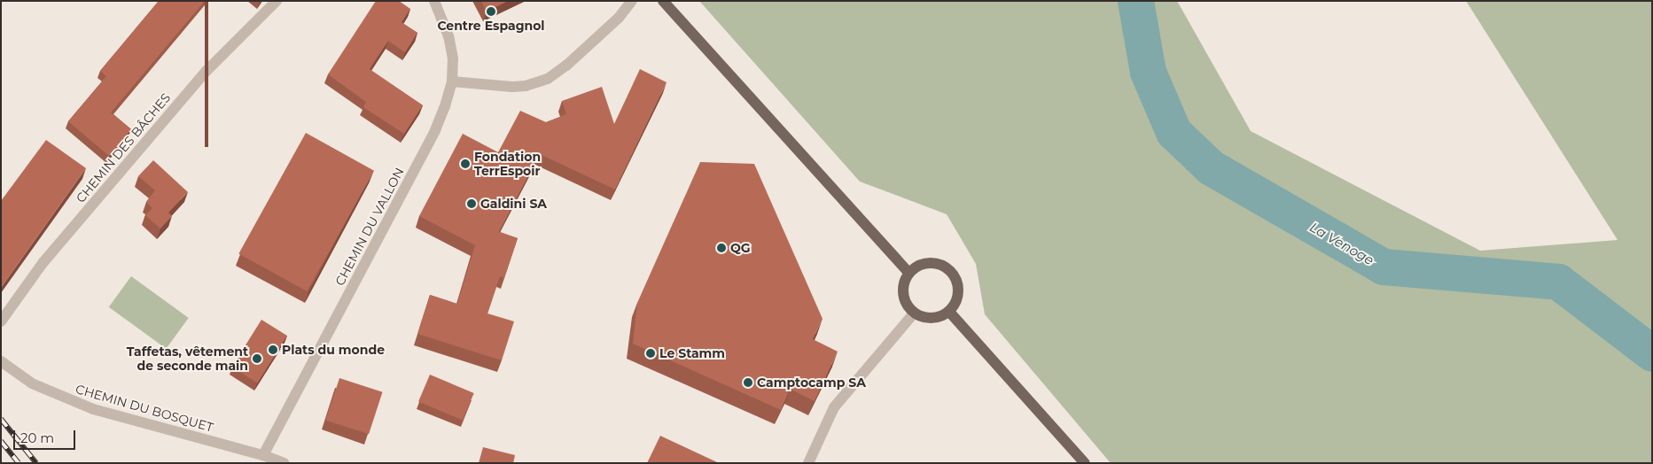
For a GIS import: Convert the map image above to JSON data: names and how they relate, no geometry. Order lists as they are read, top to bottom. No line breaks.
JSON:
{"streets":{"street":["CHEMIN DES BÂCHES","CHEMIN DU VALLON","CHEMIN DU BOSQUET"]},"crossings":[["CHEMIN DU VALLON","CHEMIN DU BOSQUET"]],"water":["La Venoge"],"places":["Centre Espagnol","Fondation TerrEspoir","Galdini SA","QG","Plats du monde","Le Stamm","Taffetas, vêtement de seconde main","Camptocamp SA"],"scale_bar":"20 m"}
